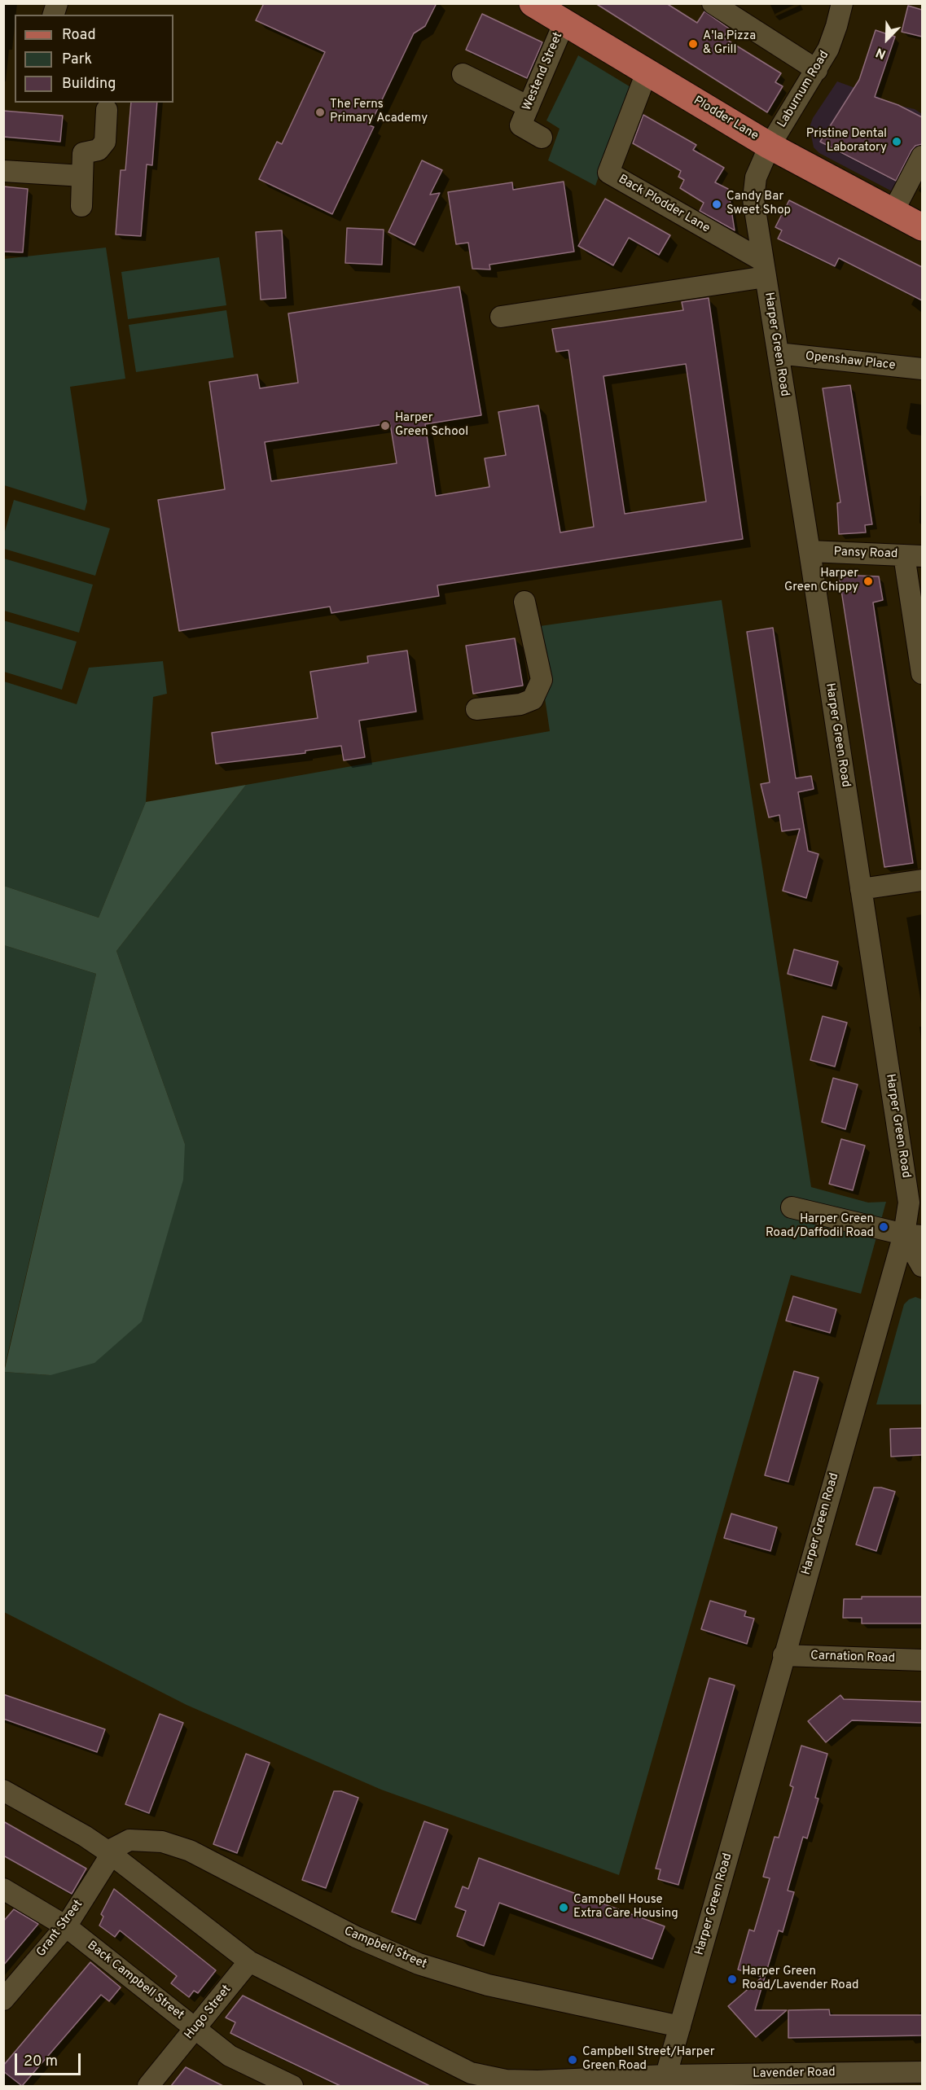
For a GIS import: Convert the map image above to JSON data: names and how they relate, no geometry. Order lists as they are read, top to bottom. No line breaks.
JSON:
{"streets":{"main road":["Plodder Lane"],"street":["Westend Street","Laburnum Road","Back Plodder Lane","Harper Green Road","Openshaw Place","Pansy Road","Carnation Road","Grant Street","Campbell Street","Back Campbell Street","Hugo Street","Lavender Road"]},"crossings":[["Westend Street","Plodder Lane"],["Laburnum Road","Plodder Lane"],["Laburnum Road","Harper Green Road"],["Plodder Lane","Back Plodder Lane"],["Plodder Lane","Harper Green Road"],["Back Plodder Lane","Harper Green Road"],["Harper Green Road","Openshaw Place"],["Harper Green Road","Pansy Road"],["Harper Green Road","Carnation Road"],["Harper Green Road","Campbell Street"],["Harper Green Road","Lavender Road"],["Grant Street","Campbell Street"],["Grant Street","Back Campbell Street"],["Back Campbell Street","Hugo Street"]],"places":["A'la Pizza & Grill","The Ferns Primary Academy","Pristine Dental Laboratory","Candy Bar Sweet Shop","Harper Green School","Harper Green Chippy","Harper Green Road/Daffodil Road","Campbell House Extra Care Housing","Harper Green Road/Lavender Road","Campbell Street/Harper Green Road"],"legend":["Road","Park","Building"],"scale_bar":"20 m","north":"bottom left"}
